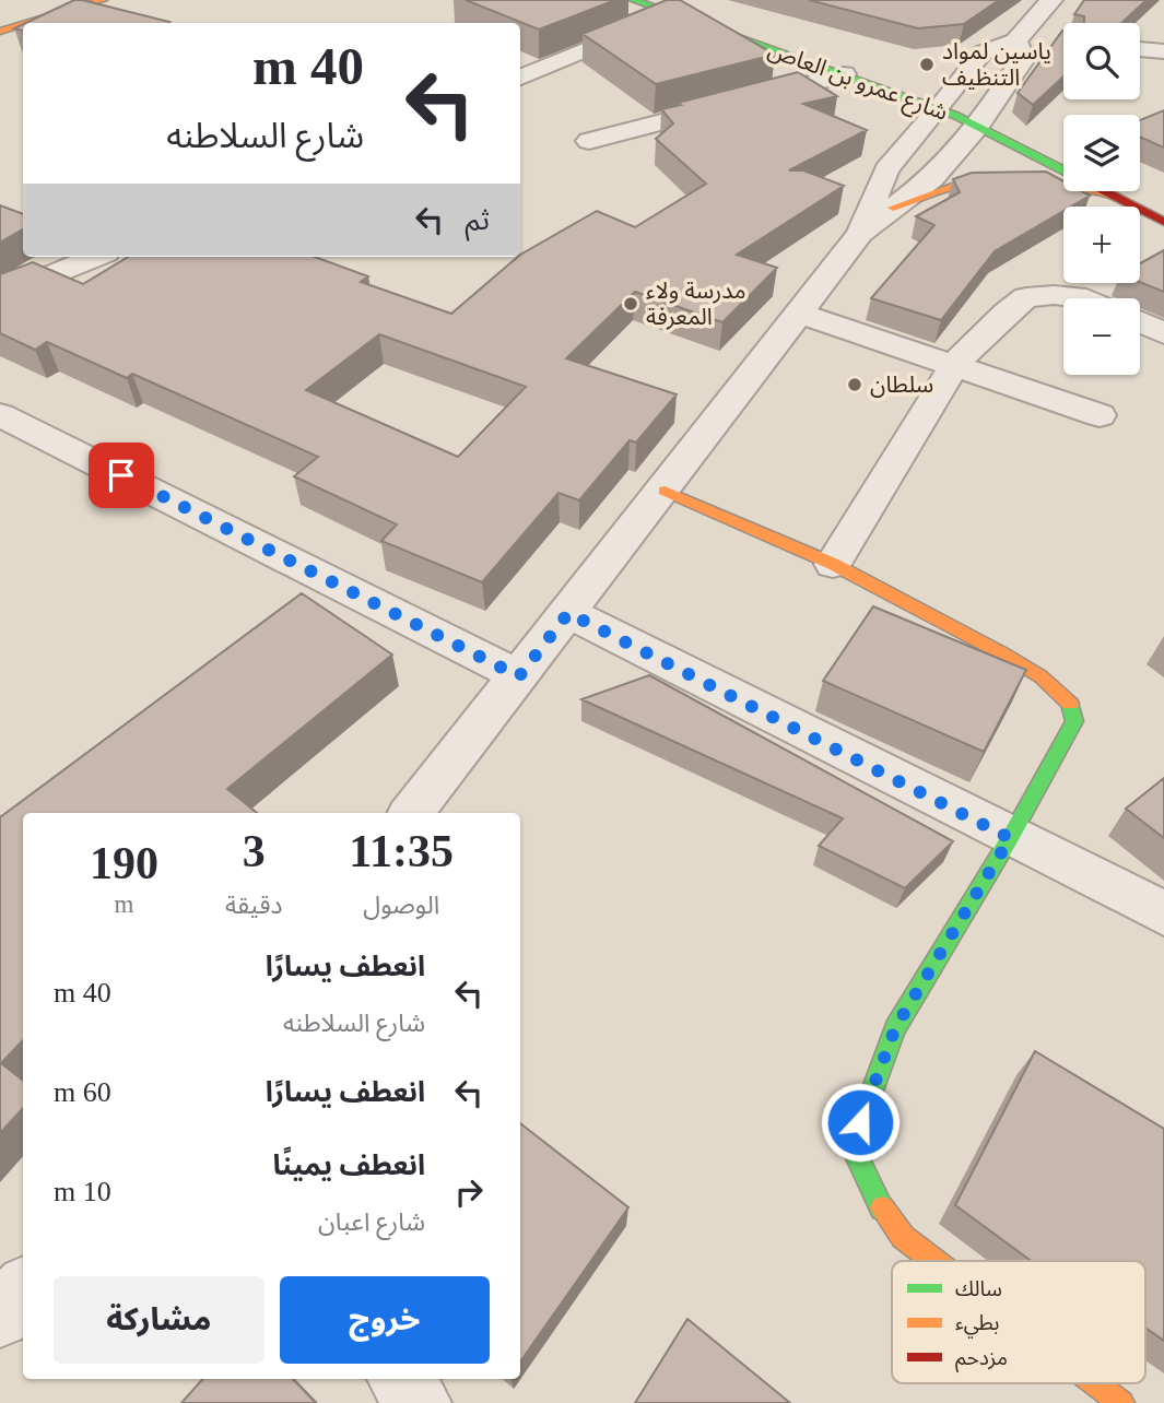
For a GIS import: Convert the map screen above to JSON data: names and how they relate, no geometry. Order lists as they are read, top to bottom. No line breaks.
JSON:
{"streets":{"street":["شارع عمرو بن العاص"]},"places":["ياسين لمواد التنظيف","مدرسة ولاء المعرفة","سلطان"],"legend":["سالك","بطيء","مزدحم"],"page":{"map_buttons":["+","−"],"turn":["40 m","شارع السلاطنه"],"then":"ثم","eta":["11:35","الوصول","3","دقيقة","190","m"],"list":[{"name":"انعطف يسارًا","note":"شارع السلاطنه","value":"40 m"},{"name":"انعطف يسارًا","value":"60 m"},{"name":"انعطف يمينًا","note":"شارع اعبان","value":"10 m"}],"buttons":["خروج","مشاركة"]}}
